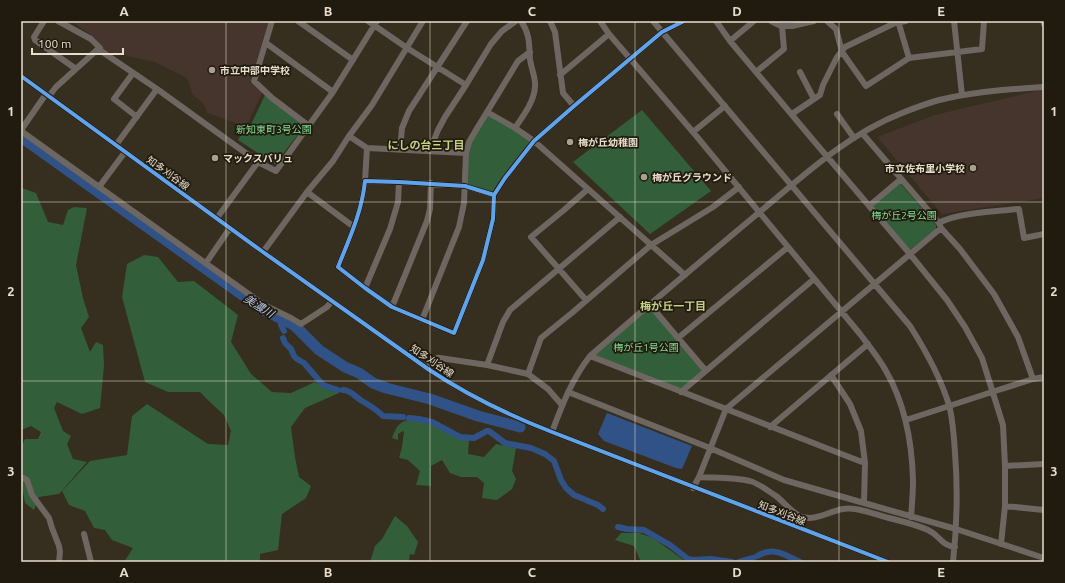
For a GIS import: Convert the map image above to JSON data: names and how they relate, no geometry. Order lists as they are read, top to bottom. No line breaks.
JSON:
{"streets":{"street":["知多刈谷線"]},"districts":["にしの台三丁目","梅が丘一丁目"],"water":["美濃川"],"parks":["新知東町3号公園","梅が丘2号公園","梅が丘1号公園"],"places":["市立中部中学校","梅が丘幼稚園","マックスバリュ","市立佐布里小学校","梅が丘グラウンド"],"scale_bar":"100 m","grid":{"columns":["A","B","C","D","E"],"rows":["1","2","3"]}}
